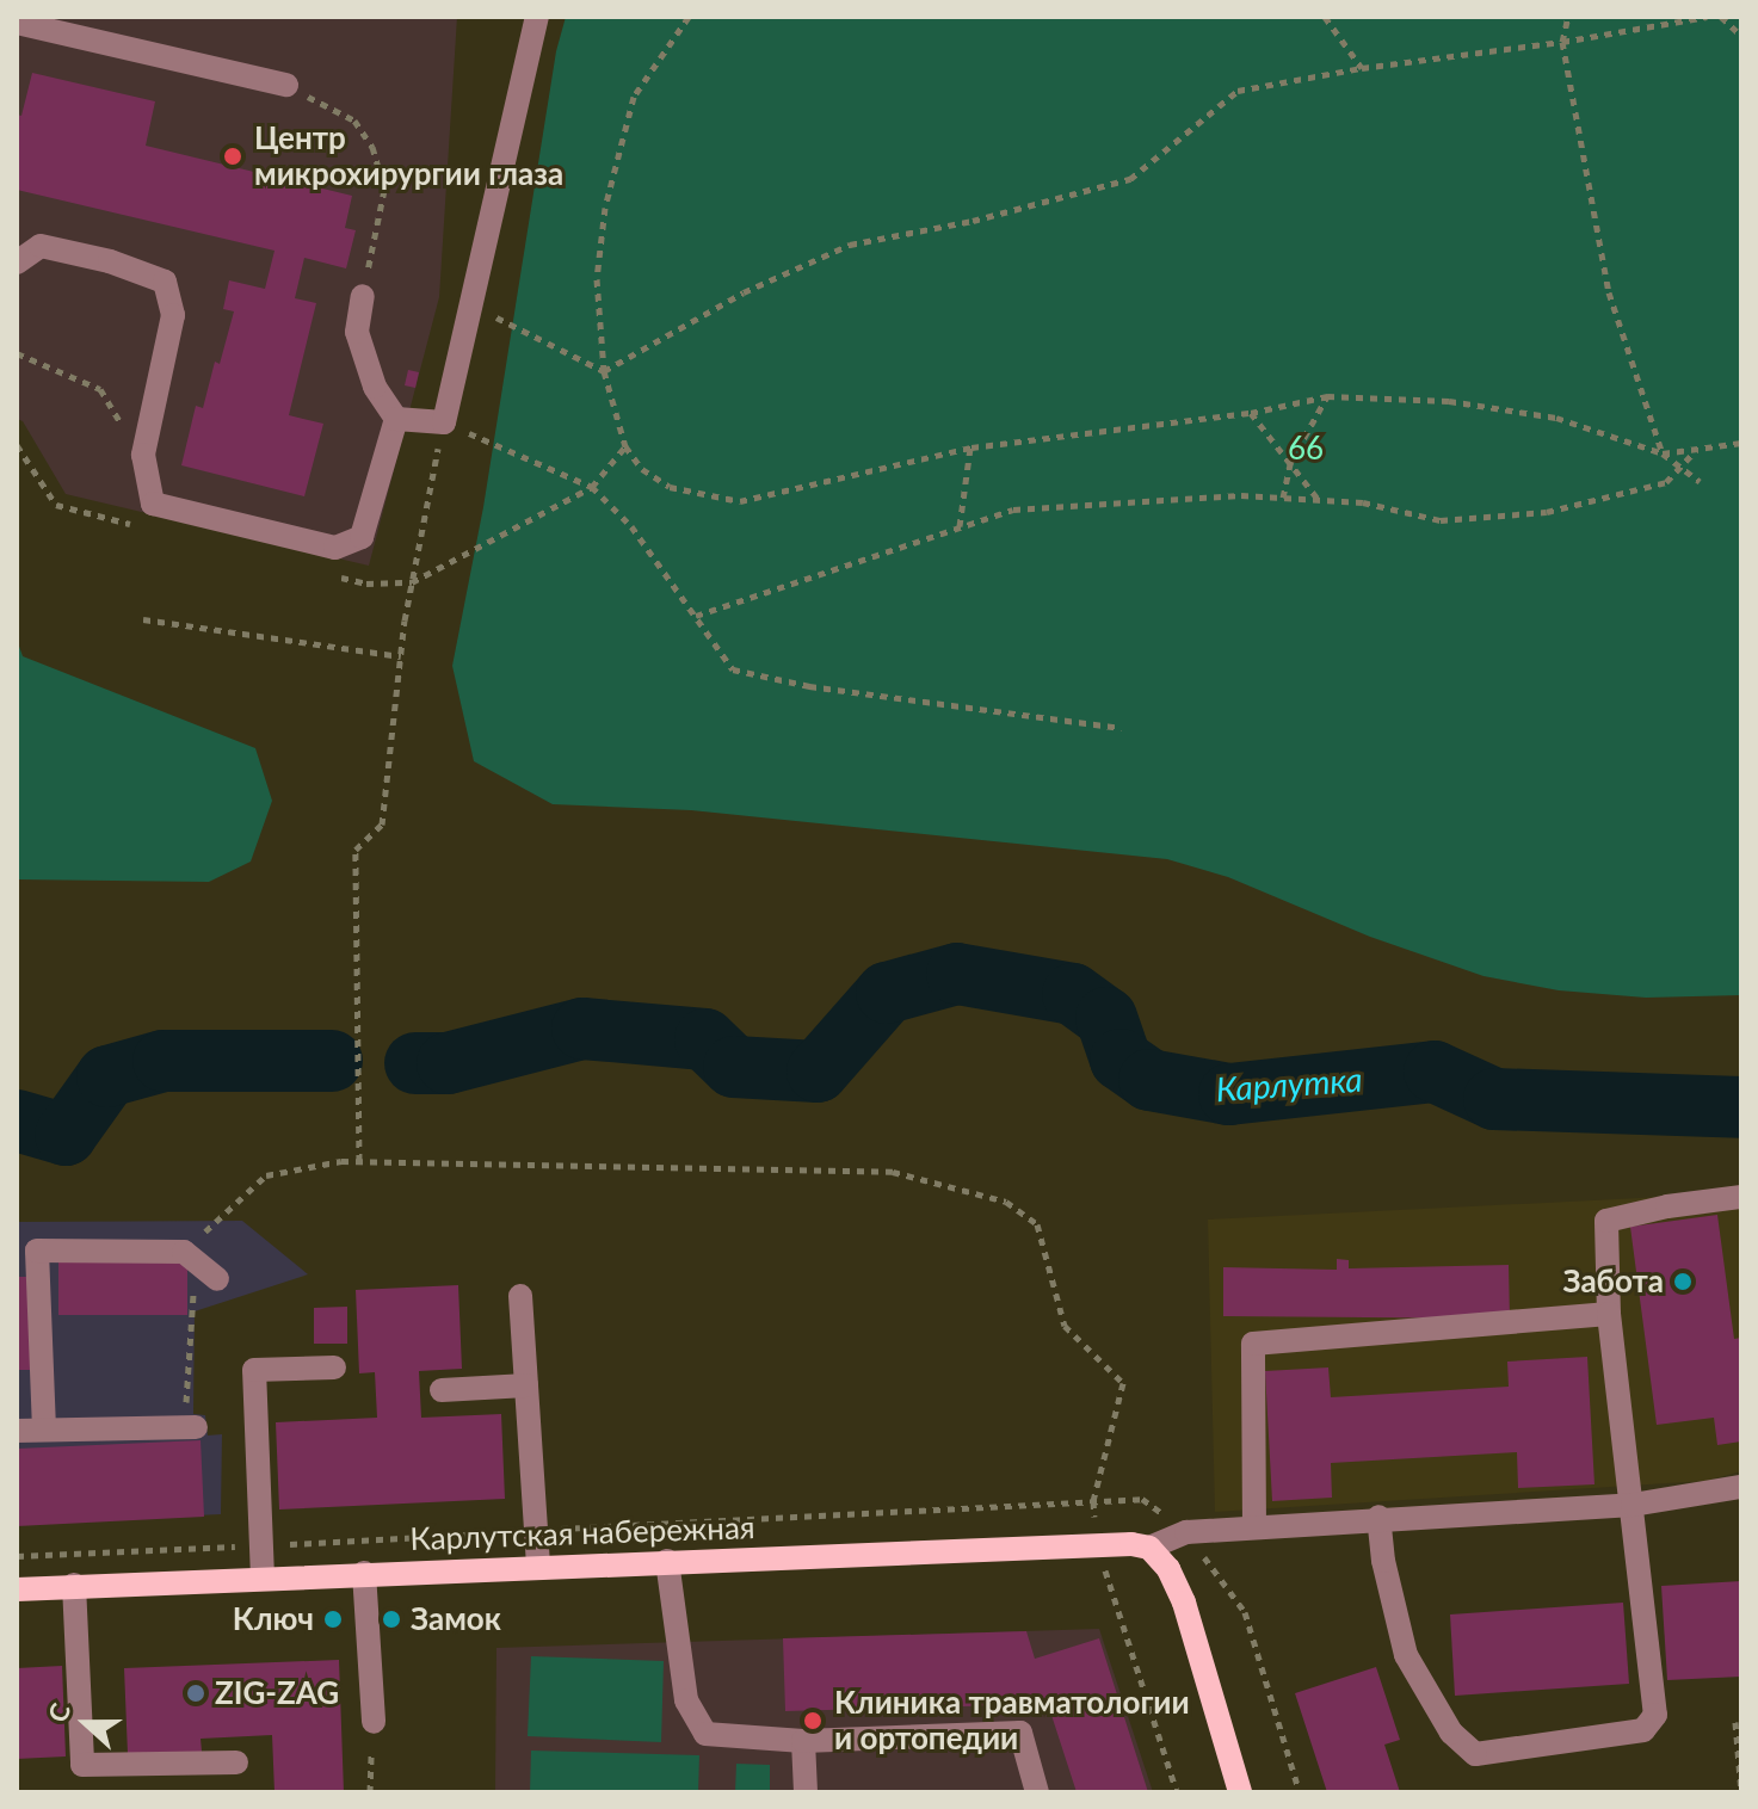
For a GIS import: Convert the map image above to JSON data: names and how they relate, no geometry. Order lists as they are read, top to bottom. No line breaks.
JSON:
{"streets":{"main road":["Карлутская набережная"]},"water":["Карлутка"],"parks":["66"],"places":["Центр микрохирургии глаза","Забота","Ключ","Замок","ZIG-ZAG","Клиника травматологии и ортопедии"],"north":"left"}
